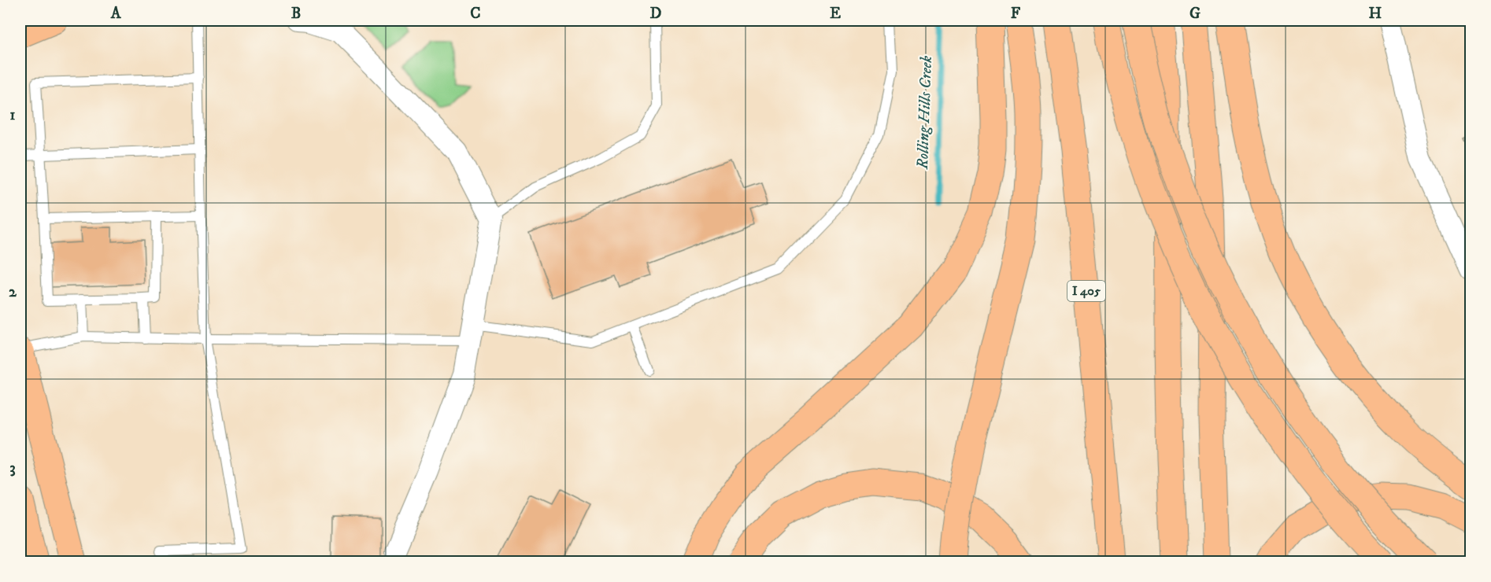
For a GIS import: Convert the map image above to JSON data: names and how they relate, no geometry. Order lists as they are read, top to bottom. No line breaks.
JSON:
{"streets":{"main road":["I 405"]},"water":["Rolling Hills Creek"],"grid":{"columns":["A","B","C","D","E","F","G","H"],"rows":["1","2","3"]}}
